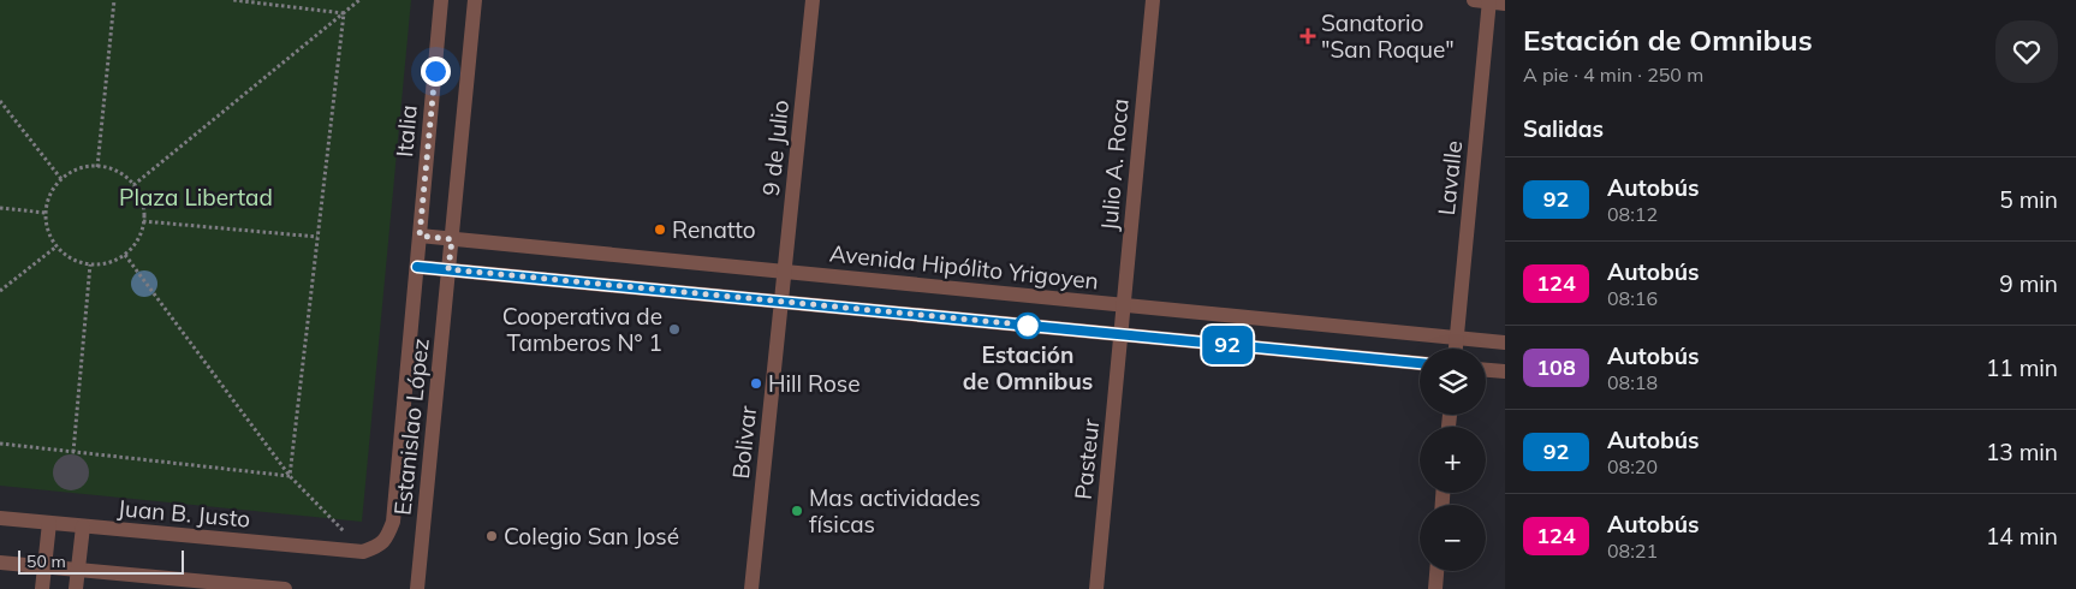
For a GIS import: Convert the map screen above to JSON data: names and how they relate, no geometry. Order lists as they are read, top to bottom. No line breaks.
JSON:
{"streets":{"street":["Italia","9 de Julio","Julio A. Roca","Lavalle","Avenida Hipólito Yrigoyen","Estanislao López","Bolivar","Pasteur","Juan B. Justo"]},"crossings":[["Italia","Avenida Hipólito Yrigoyen"],["Italia","Estanislao López"],["9 de Julio","Avenida Hipólito Yrigoyen"],["9 de Julio","Bolivar"],["Julio A. Roca","Avenida Hipólito Yrigoyen"],["Julio A. Roca","Pasteur"],["Lavalle","Avenida Hipólito Yrigoyen"],["Estanislao López","Juan B. Justo"]],"parks":["Plaza Libertad"],"places":{"health":["Sanatorio \"San Roque\""],"other":["Renatto","Estación de Omnibus","Cooperativa de Tamberos N° 1","Hill Rose","Mas actividades físicas","Colegio San José"]},"lines":["bus line 92"],"scale_bar":"50 m","page":{"on_map":"92","heading":[["Estación de Omnibus","A pie · 4 min · 250 m"],"Salidas"],"list":[{"mark":"92","name":"Autobús","note":"08:12","value":"5 min"},{"mark":"124","name":"Autobús","note":"08:16","value":"9 min"},{"mark":"108","name":"Autobús","note":"08:18","value":"11 min"},{"mark":"92","name":"Autobús","note":"08:20","value":"13 min"},{"mark":"124","name":"Autobús","note":"08:21","value":"14 min"}],"map_buttons":["+","−"],"scale":"50 m"}}
